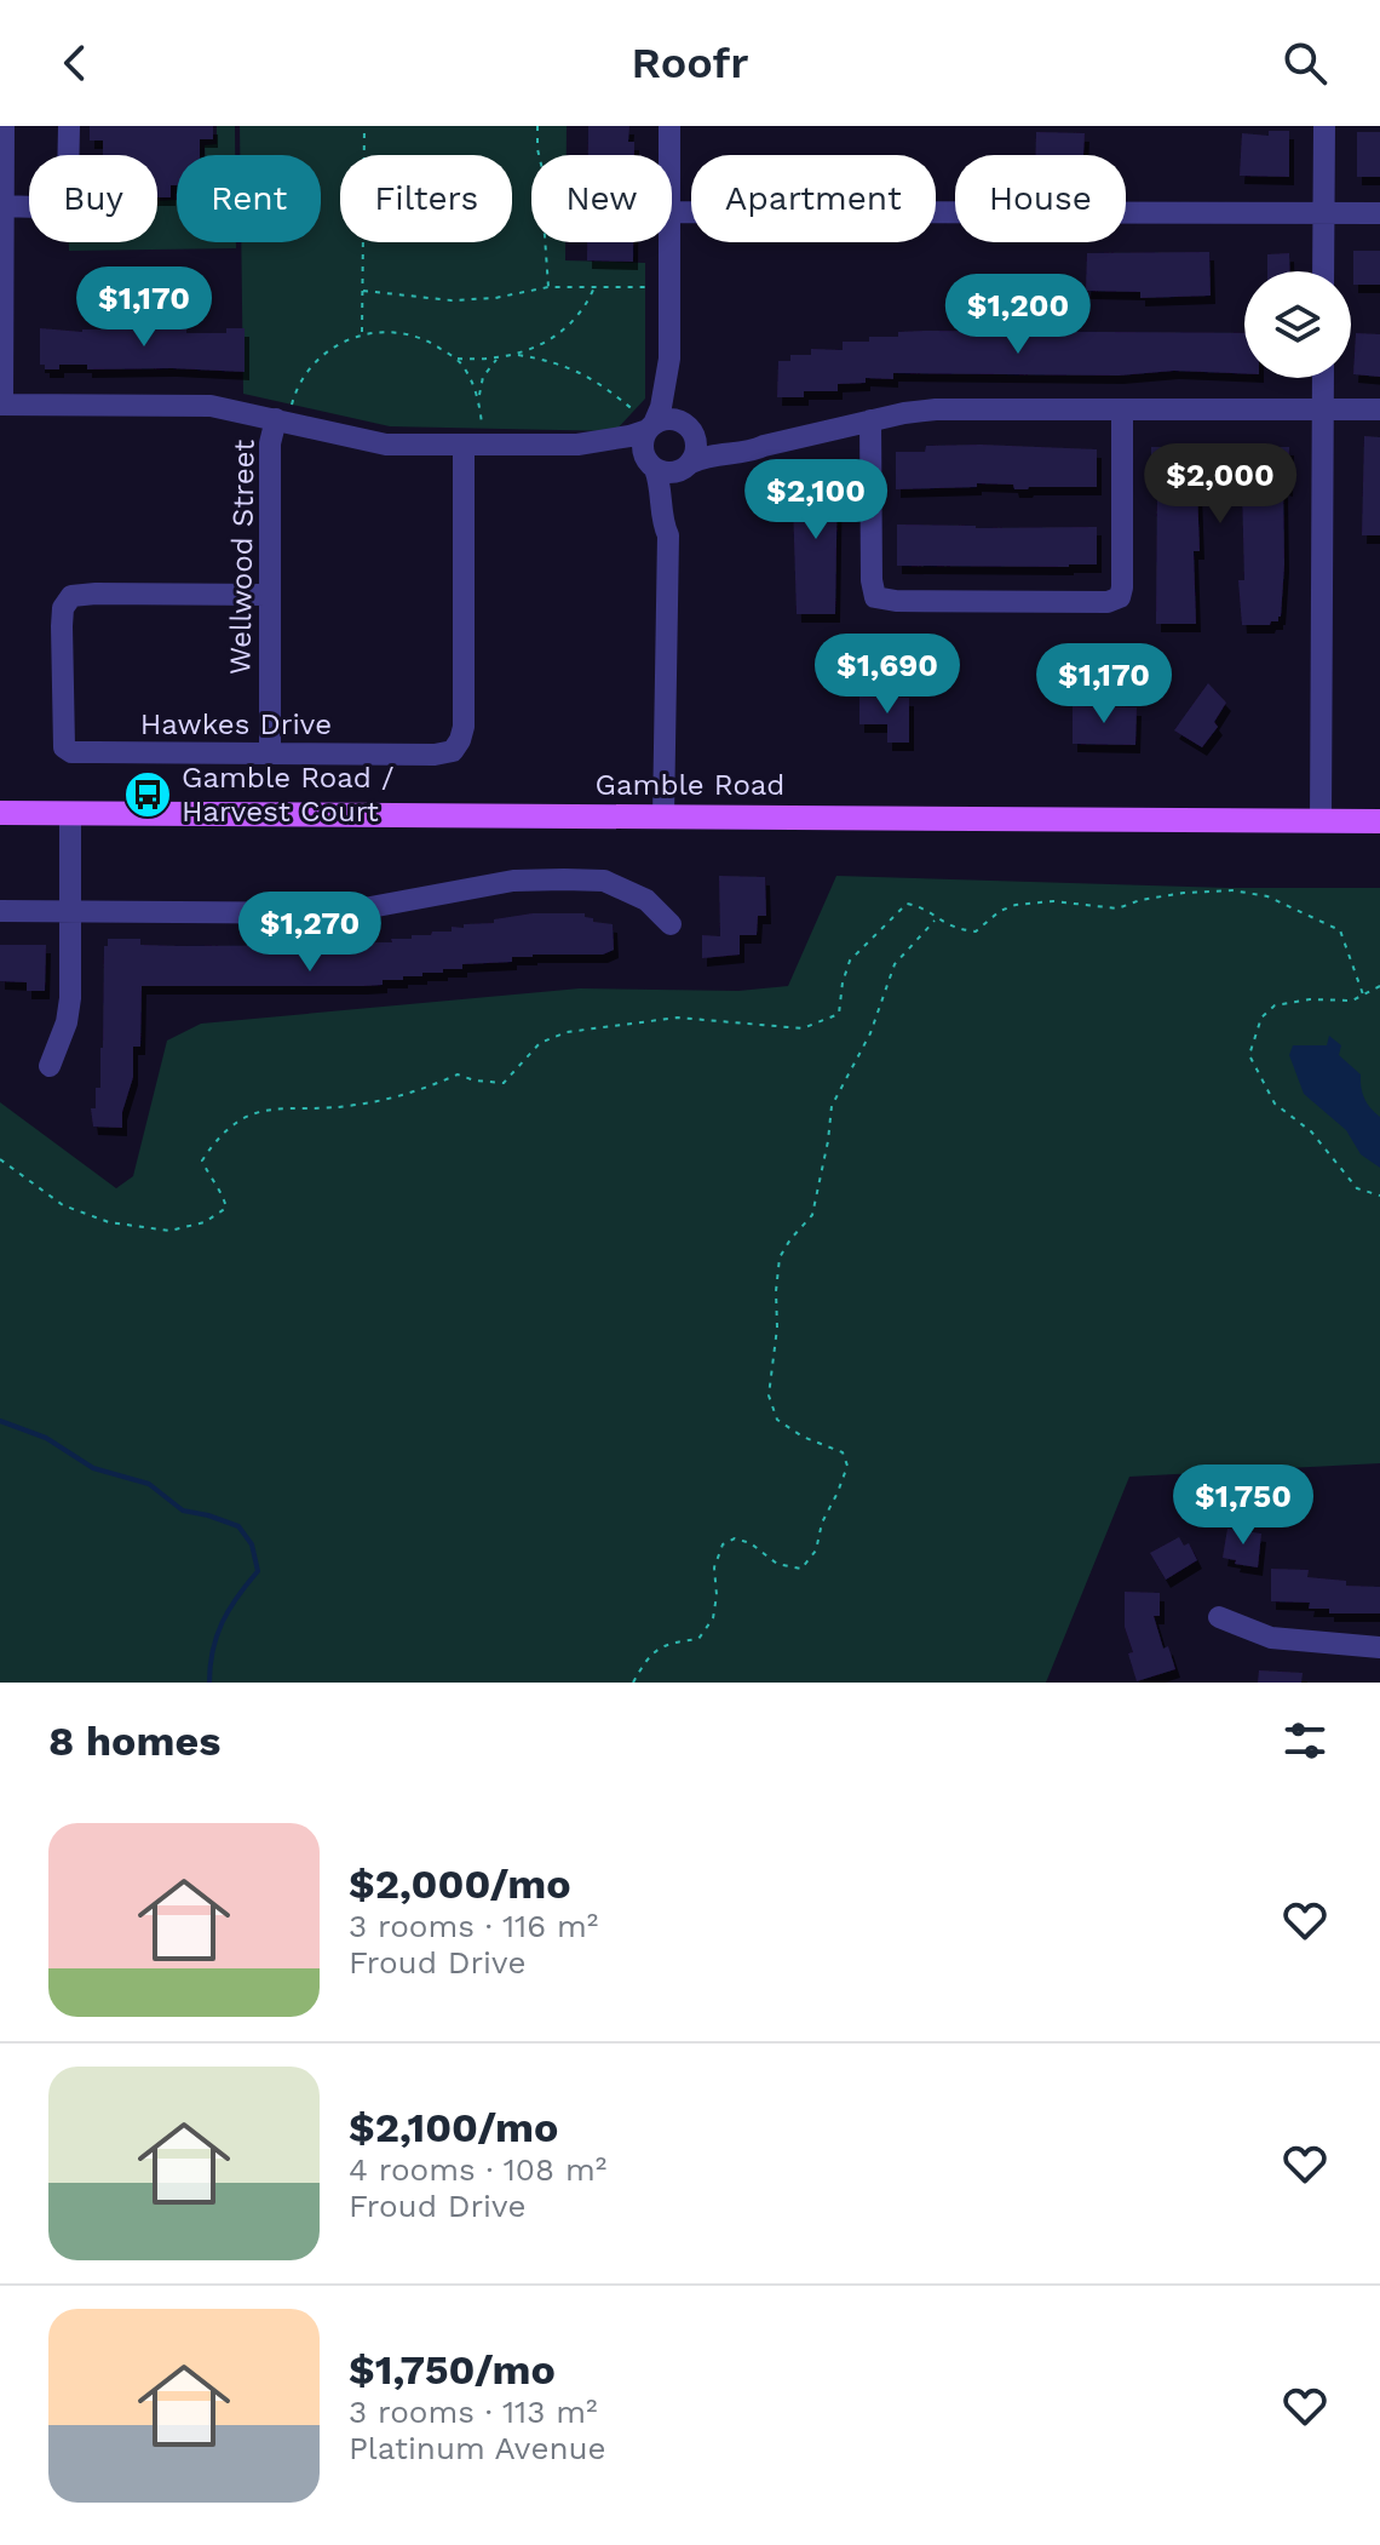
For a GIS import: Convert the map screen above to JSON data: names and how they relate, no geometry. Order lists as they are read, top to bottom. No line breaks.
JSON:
{"streets":{"main road":["Gamble Road"],"street":["Wellwood Street","Hawkes Drive"]},"crossings":[["Wellwood Street","Hawkes Drive"]],"places":{"bus stop":["Gamble Road / Harvest Court"]},"page":{"header":"Roofr","chip":["Buy","Rent","Filters","New","Apartment","House"],"price":["$1,170","$1,200","$2,000","$2,100","$1,690","$1,170","$1,270","$1,750"],"heading":"8 homes","list":[{"name":"$2,000/mo","note":"3 rooms · 116 m² · Froud Drive"},{"name":"$2,100/mo","note":"4 rooms · 108 m² · Froud Drive"},{"name":"$1,750/mo","note":"3 rooms · 113 m² · Platinum Avenue"}]}}
